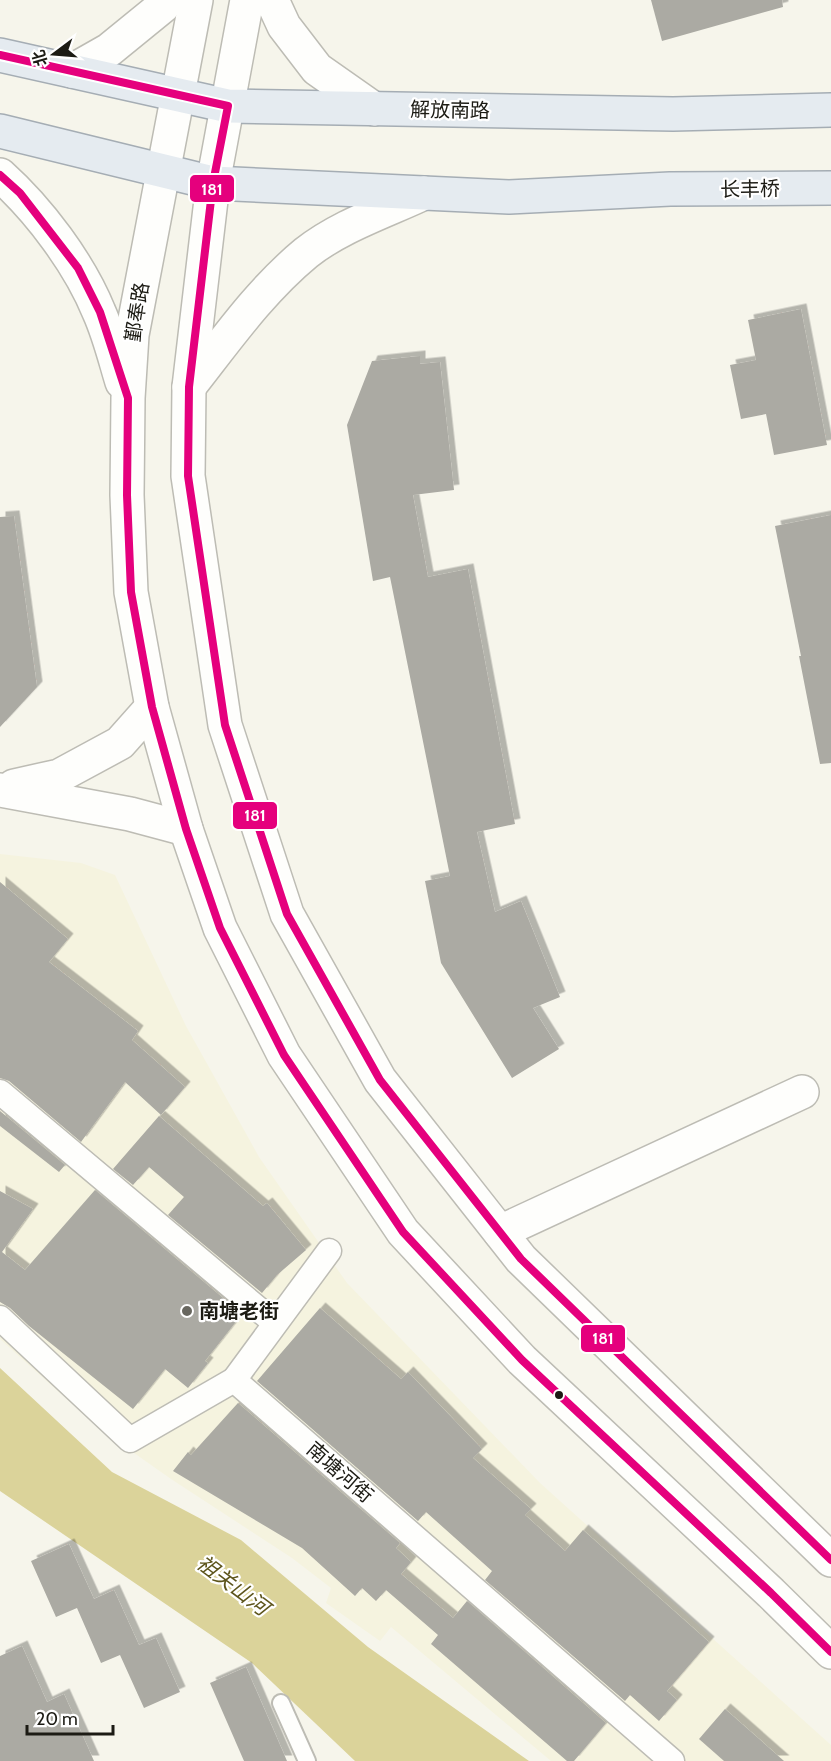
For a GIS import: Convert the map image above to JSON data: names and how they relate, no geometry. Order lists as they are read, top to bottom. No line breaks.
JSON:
{"streets":{"main road":["解放南路","长丰桥","鄞奉路"],"street":["南塘河街"]},"water":["祖关山河"],"places":["南塘老街"],"lines":["transit line 181"],"scale_bar":"20 m","north":"left"}
